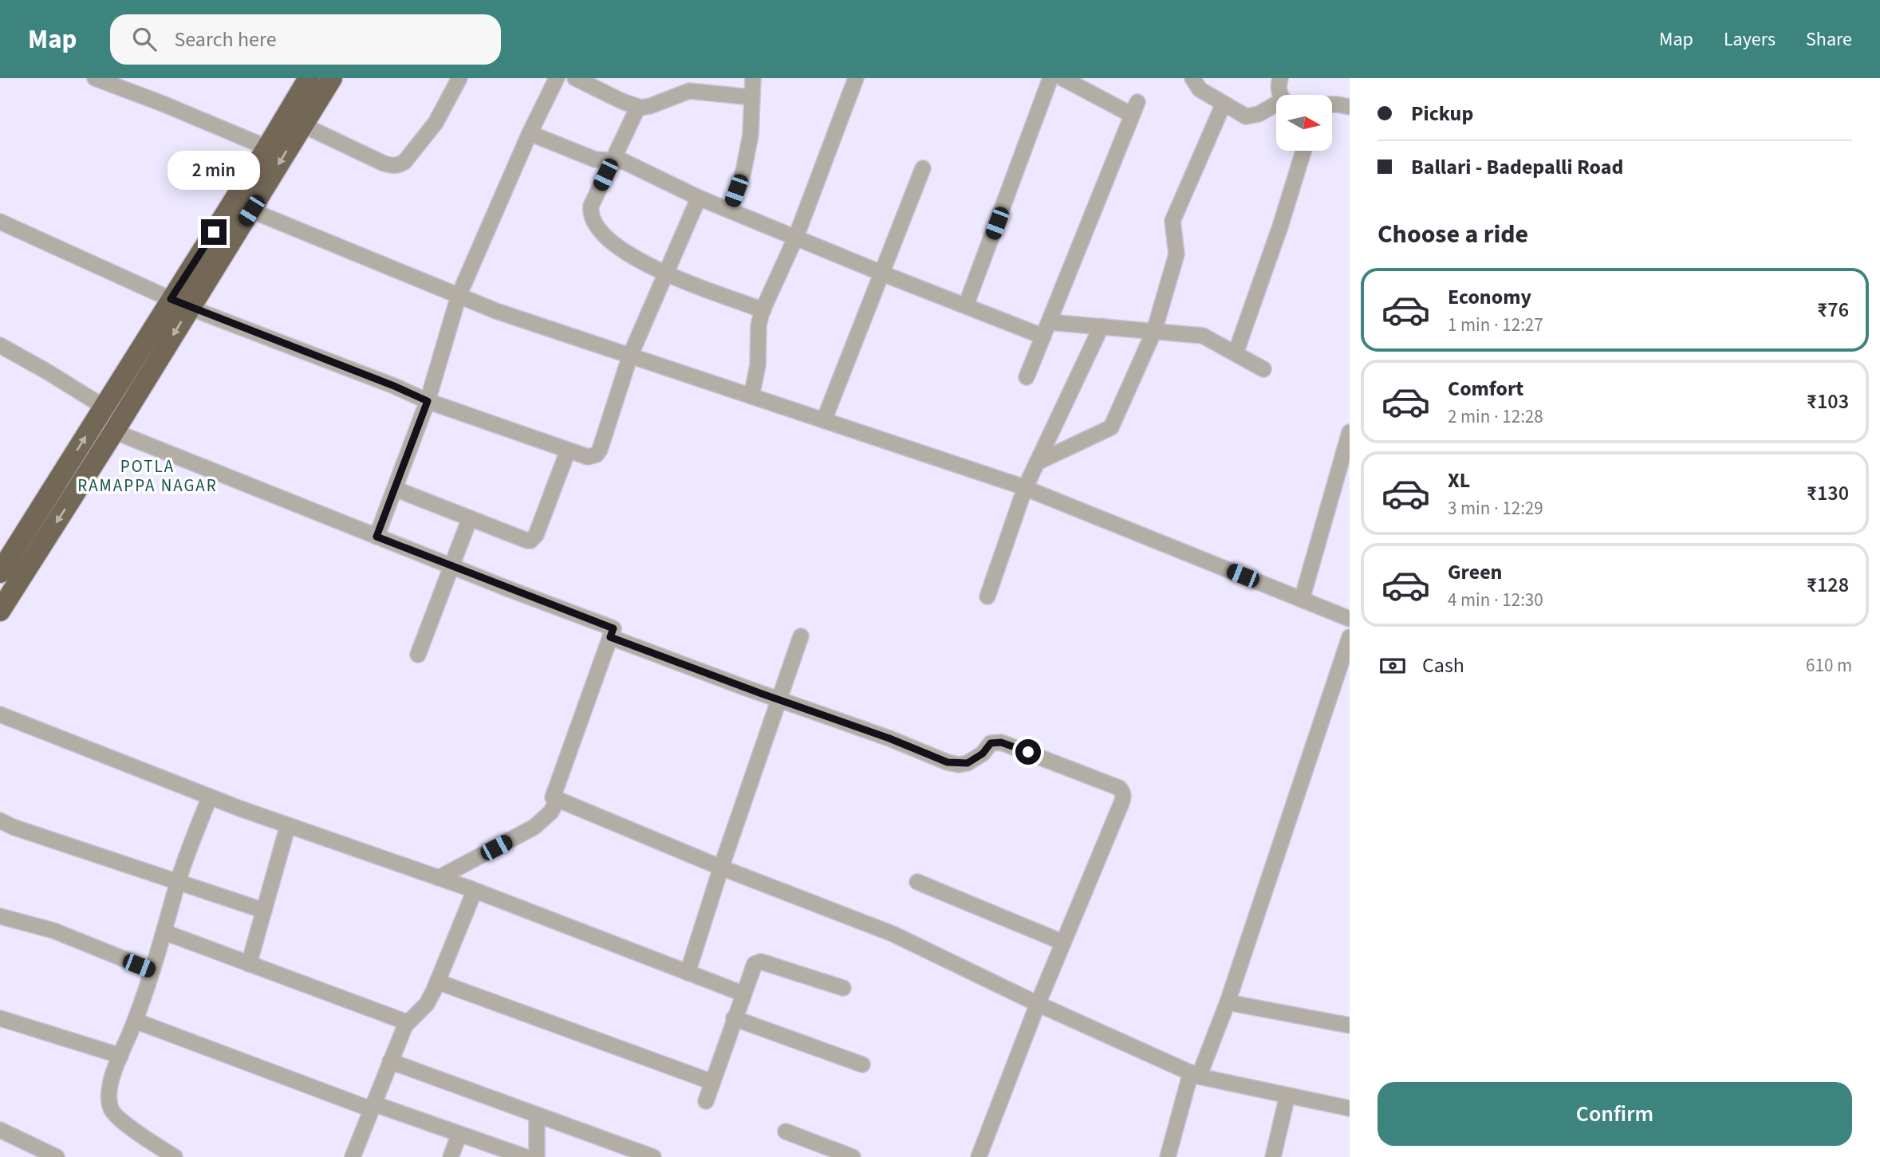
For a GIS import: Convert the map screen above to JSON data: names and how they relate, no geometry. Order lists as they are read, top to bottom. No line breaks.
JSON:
{"districts":["POTLA RAMAPPA NAGAR"],"north":"right","page":{"header":"Map","search":"Search here","nav":["Map","Layers","Share"],"banner":["Pickup","Ballari - Badepalli Road"],"bubble":"2 min","heading":"Choose a ride","list":[{"name":"Economy","note":"1 min · 12:27","value":"₹76"},{"name":"Comfort","note":"2 min · 12:28","value":"₹103"},{"name":"XL","note":"3 min · 12:29","value":"₹130"},{"name":"Green","note":"4 min · 12:30","value":"₹128"}],"pay":["Cash","610 m"],"buttons":"Confirm"}}
